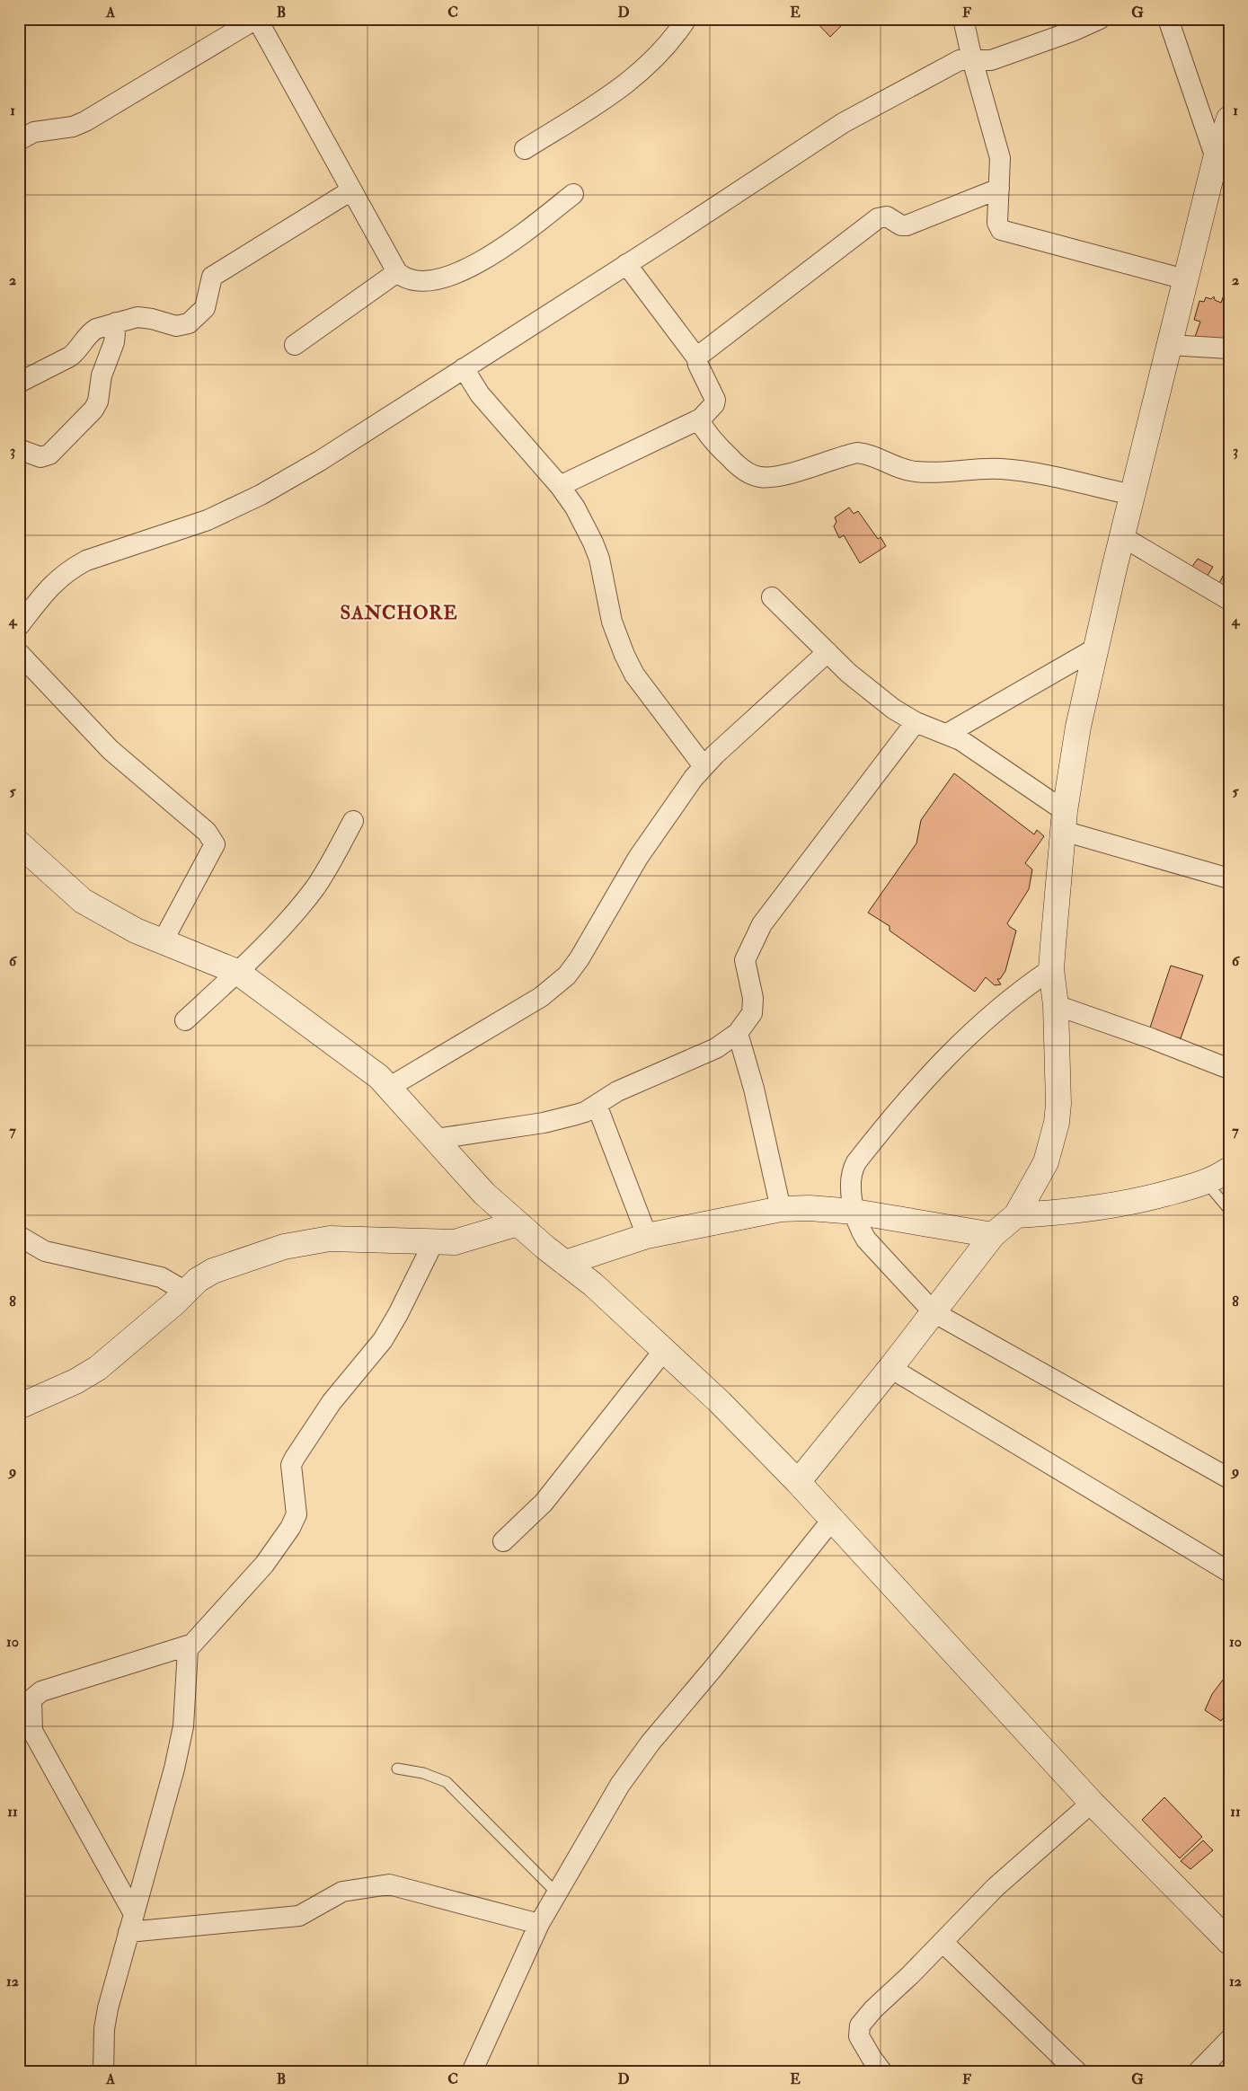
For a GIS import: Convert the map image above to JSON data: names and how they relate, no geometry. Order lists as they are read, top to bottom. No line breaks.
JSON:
{"districts":["SANCHORE"],"grid":{"columns":["A","B","C","D","E","F","G"],"rows":["1","2","3","4","5","6","7","8","9","10","11","12"]}}
